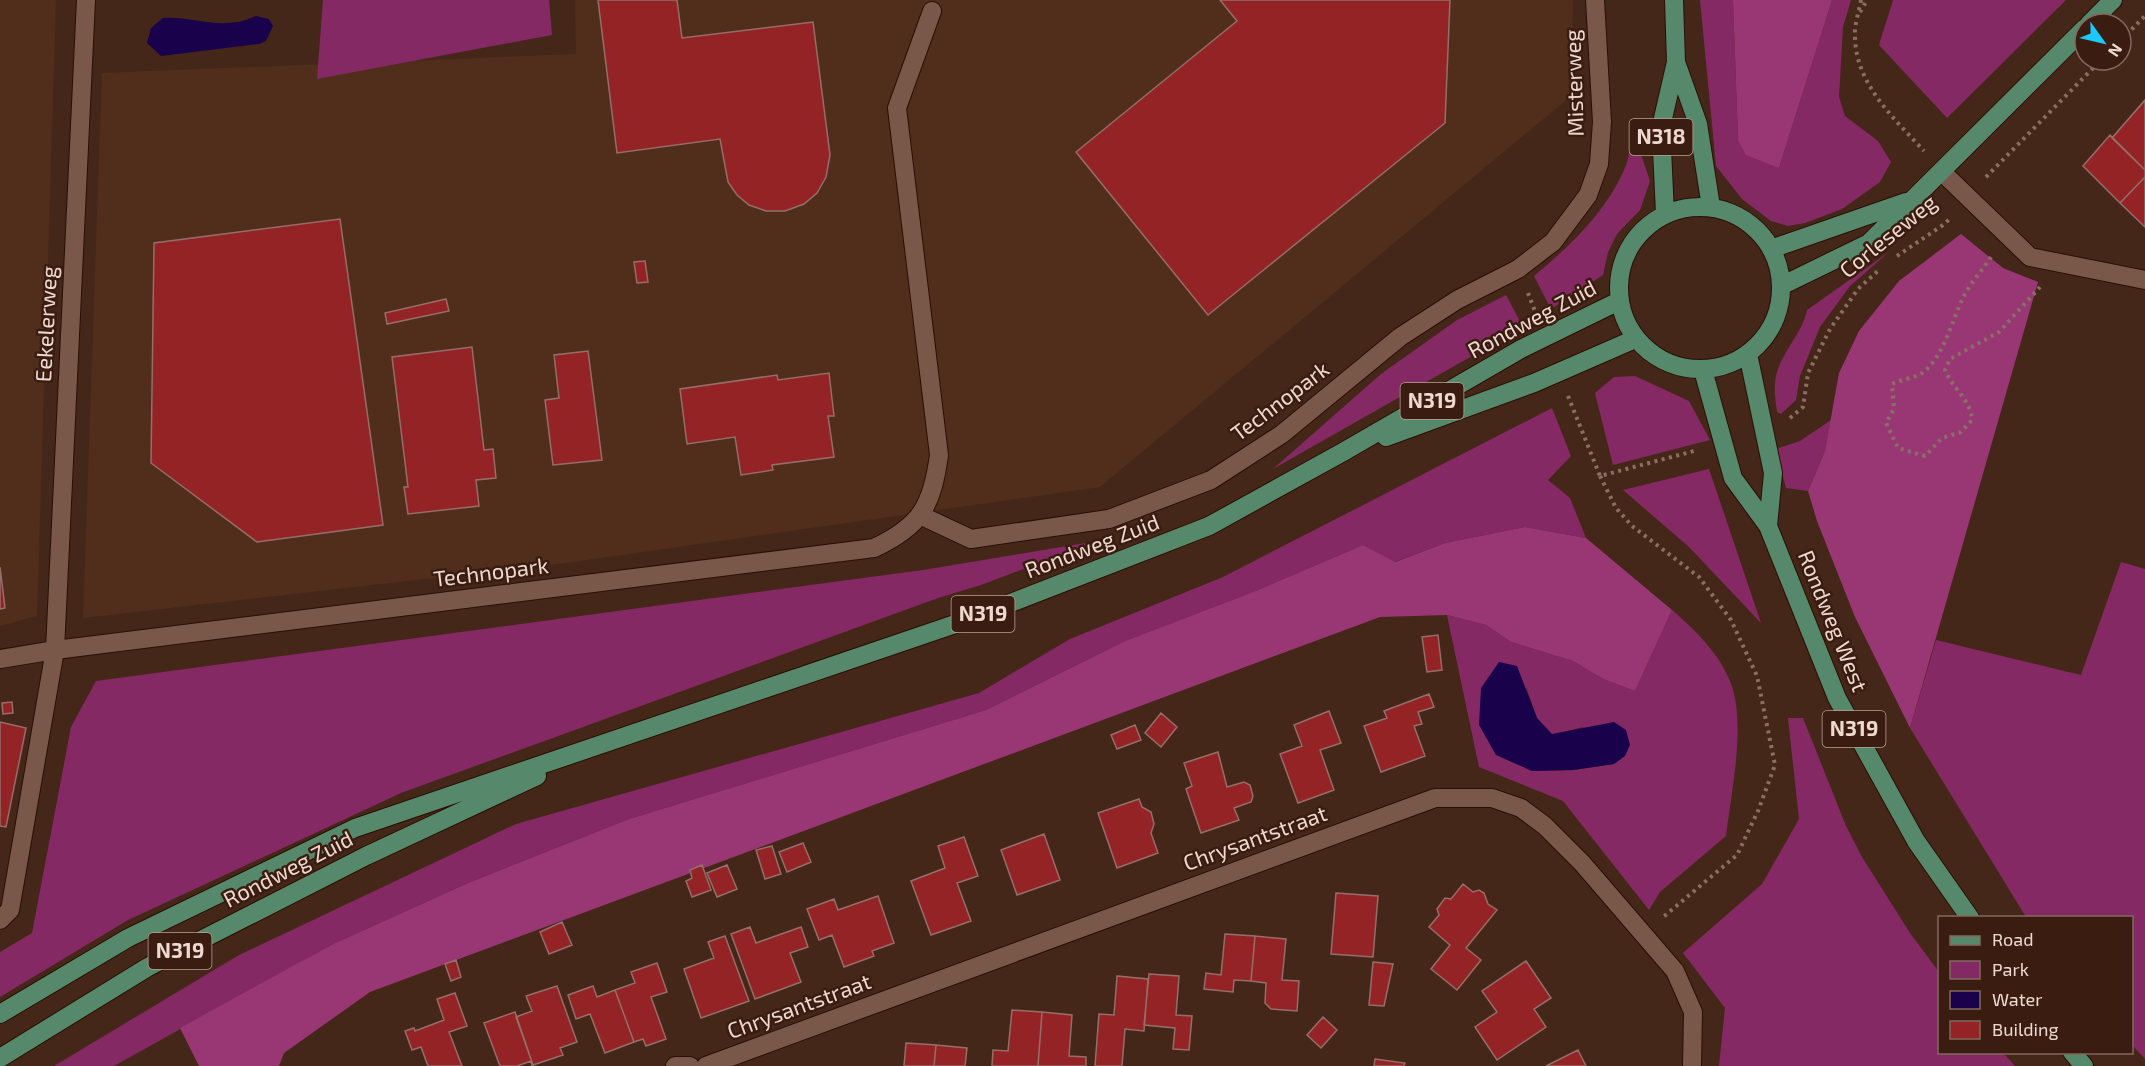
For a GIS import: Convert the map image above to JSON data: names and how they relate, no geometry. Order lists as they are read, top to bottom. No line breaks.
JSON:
{"streets":{"main road":["N318","Corleseweg","Rondweg Zuid","N319","Rondweg West"],"street":["Misterweg","Eekelerweg","Technopark","Chrysantstraat"]},"crossings":[["Misterweg","Technopark"],["N318","Corleseweg"],["N318","Rondweg Zuid"],["N318","Rondweg West"],["Corleseweg","Rondweg Zuid"],["Corleseweg","Rondweg West"],["Rondweg Zuid","Rondweg West"],["Eekelerweg","Technopark"]],"legend":["Road","Park","Water","Building"],"north":"bottom right"}
